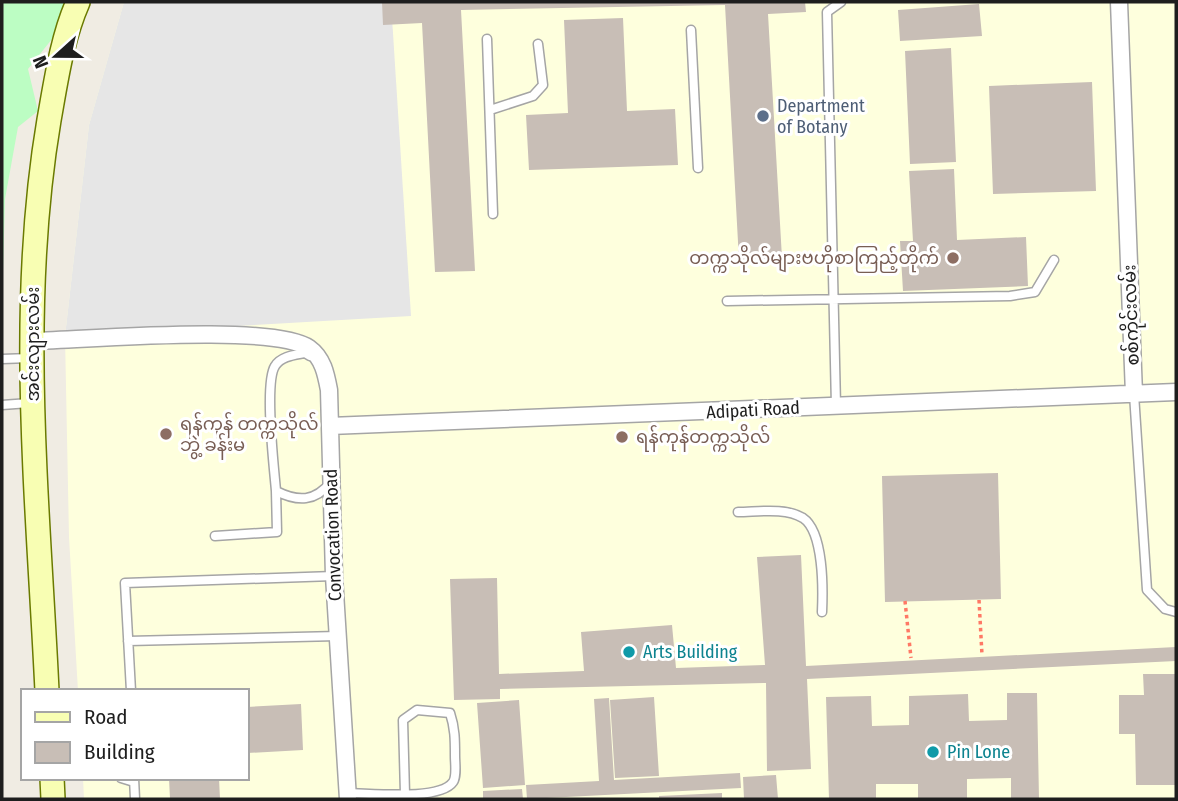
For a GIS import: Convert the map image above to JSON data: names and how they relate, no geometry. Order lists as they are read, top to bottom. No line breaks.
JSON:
{"streets":{"main road":["အင်းလျားလမ်း"],"street":["စစ်ကိုင်းလမ်း","Adipati Road","Convocation Road"]},"crossings":[["စစ်ကိုင်းလမ်း","Adipati Road"],["Adipati Road","Convocation Road"]],"places":["Department of Botany","တက္ကသိုလ်များဗဟိုစာကြည့်တိုက်","ရန်ကုန် တက္ကသိုလ် ဘွဲ့ ခန်းမ","ရန်ကုန်တက္ကသိုလ်","Arts Building","Pin Lone"],"legend":["Road","Building"],"north":"left"}
